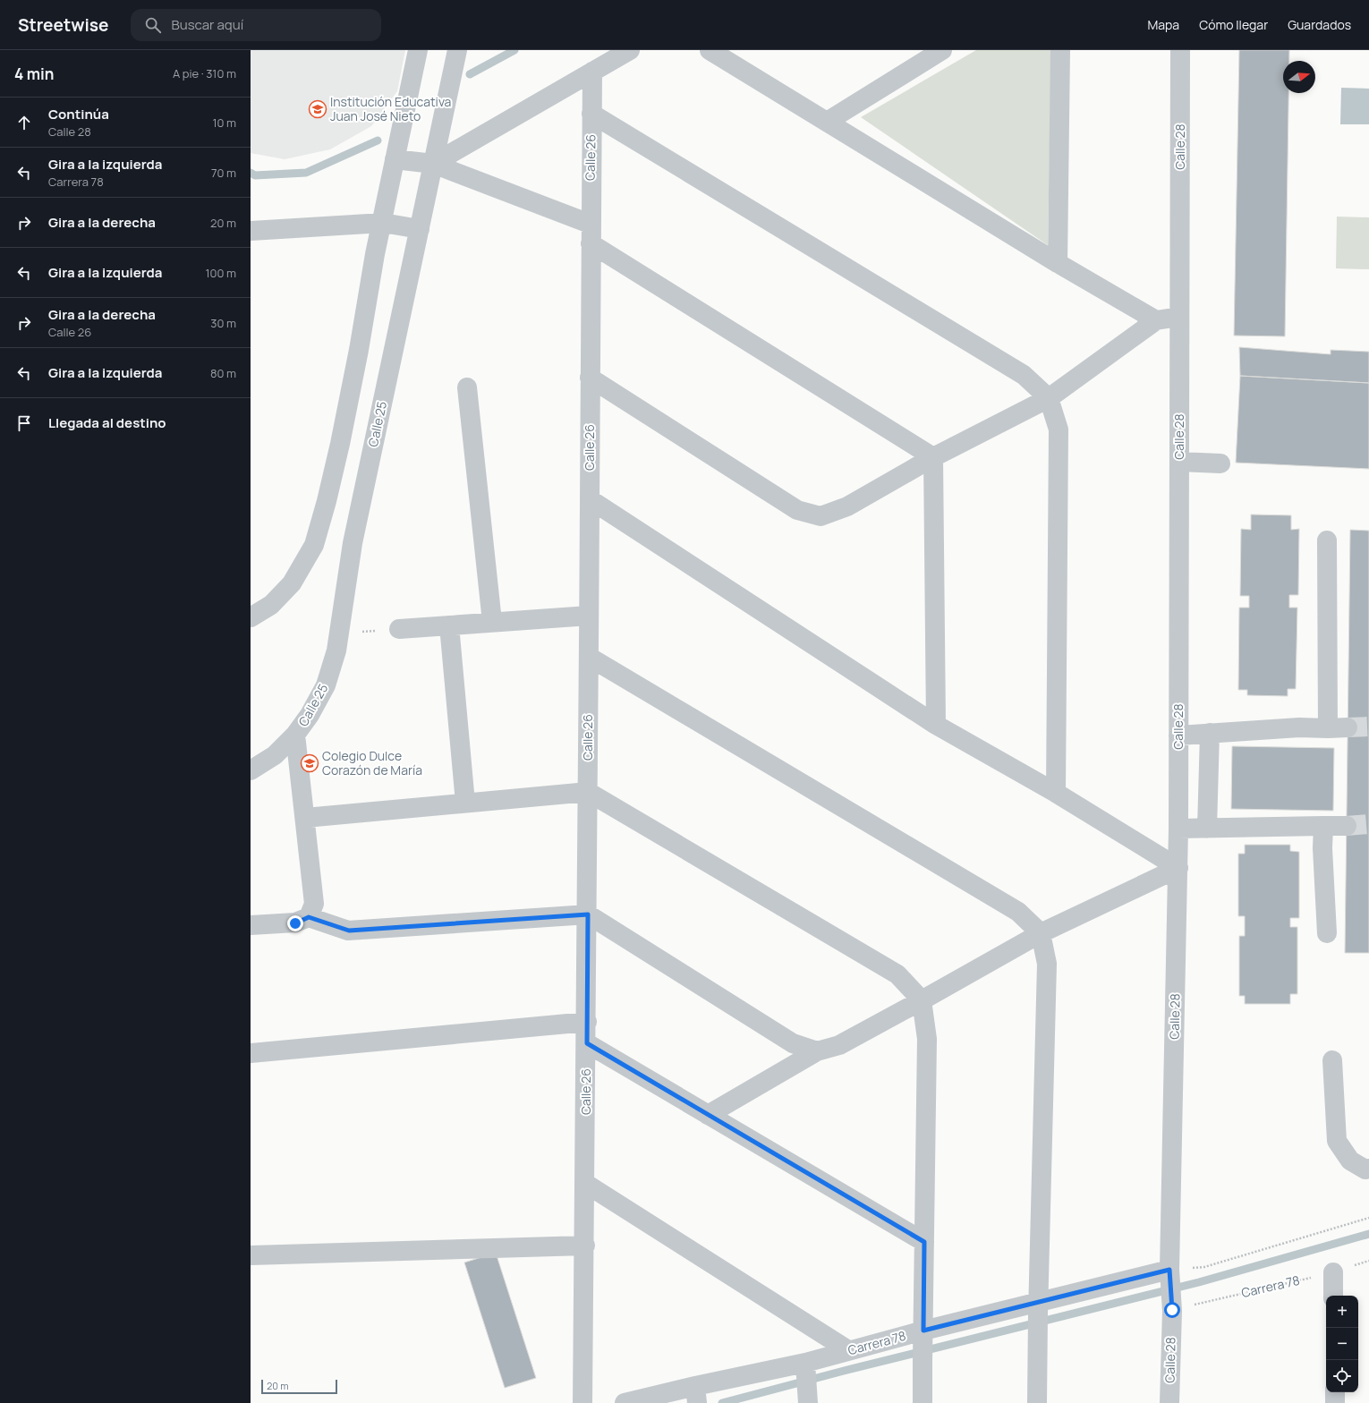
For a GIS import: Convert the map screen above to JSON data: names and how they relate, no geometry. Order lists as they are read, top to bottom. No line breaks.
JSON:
{"streets":{"street":["Calle 28","Calle 26","Calle 25","Carrera 78"]},"crossings":[["Calle 28","Carrera 78"]],"places":{"school or university":["Institución Educativa Juan José Nieto","Colegio Dulce Corazón de María"]},"scale_bar":"20 m","north":"right","page":{"header":"Streetwise","search":"Buscar aquí","nav":["Mapa","Cómo llegar","Guardados"],"heading":["4 min","A pie · 310 m"],"list":[["Continúa","Calle 28","10 m"],["Gira a la izquierda","Carrera 78","70 m"],["Gira a la derecha","20 m"],["Gira a la izquierda","100 m"],["Gira a la derecha","Calle 26","30 m"],["Gira a la izquierda","80 m"],"Llegada al destino"],"map_buttons":["+","−"],"scale":"20 m"}}
